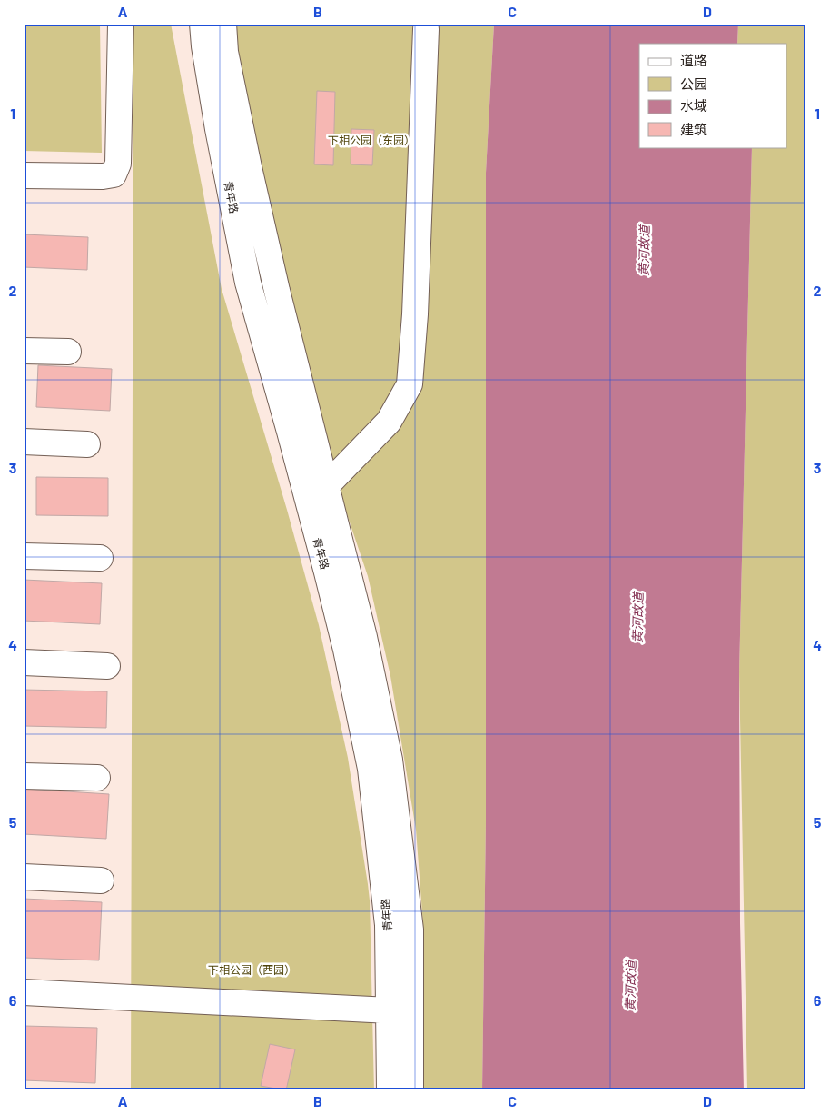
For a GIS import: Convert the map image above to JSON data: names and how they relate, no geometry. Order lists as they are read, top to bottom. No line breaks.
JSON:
{"streets":{"street":["青年路"]},"water":["黄河故道"],"parks":["下相公园（东园）","下相公园（西园）"],"legend":["道路","公园","水域","建筑"],"grid":{"columns":["A","B","C","D"],"rows":["1","2","3","4","5","6"]}}
